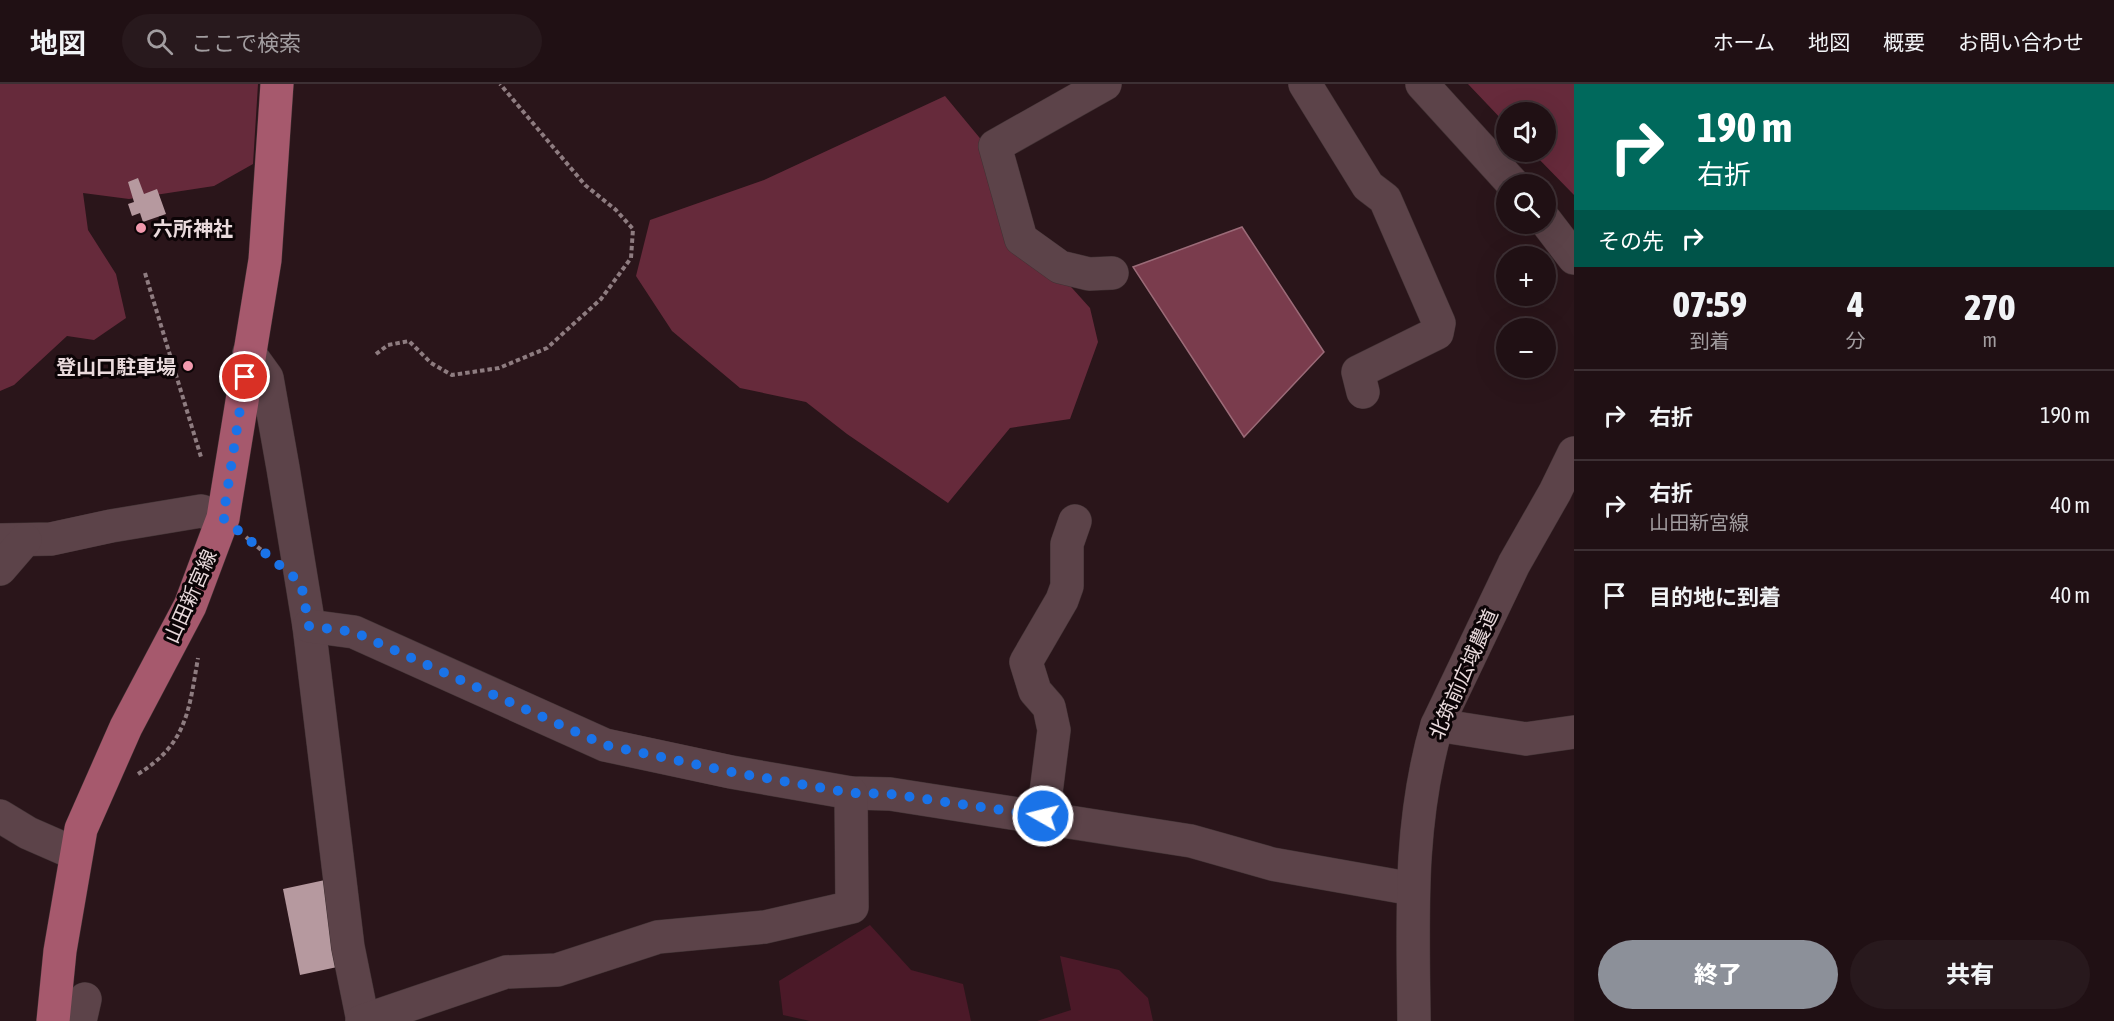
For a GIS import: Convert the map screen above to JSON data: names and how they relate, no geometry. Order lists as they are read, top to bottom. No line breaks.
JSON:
{"streets":{"main road":["山田新宮線"],"street":["北筑前広域農道"]},"places":["六所神社","登山口駐車場"],"page":{"header":"地図","search":"ここで検索","nav":["ホーム","地図","概要","お問い合わせ"],"turn":["190 m","右折"],"map_buttons":["+","−"],"then":"その先","eta":["07:59","到着","4","分","270","m"],"list":[{"name":"右折","value":"190 m"},{"name":"右折","note":"山田新宮線","value":"40 m"},{"name":"目的地に到着","value":"40 m"}],"buttons":["終了","共有"]}}
